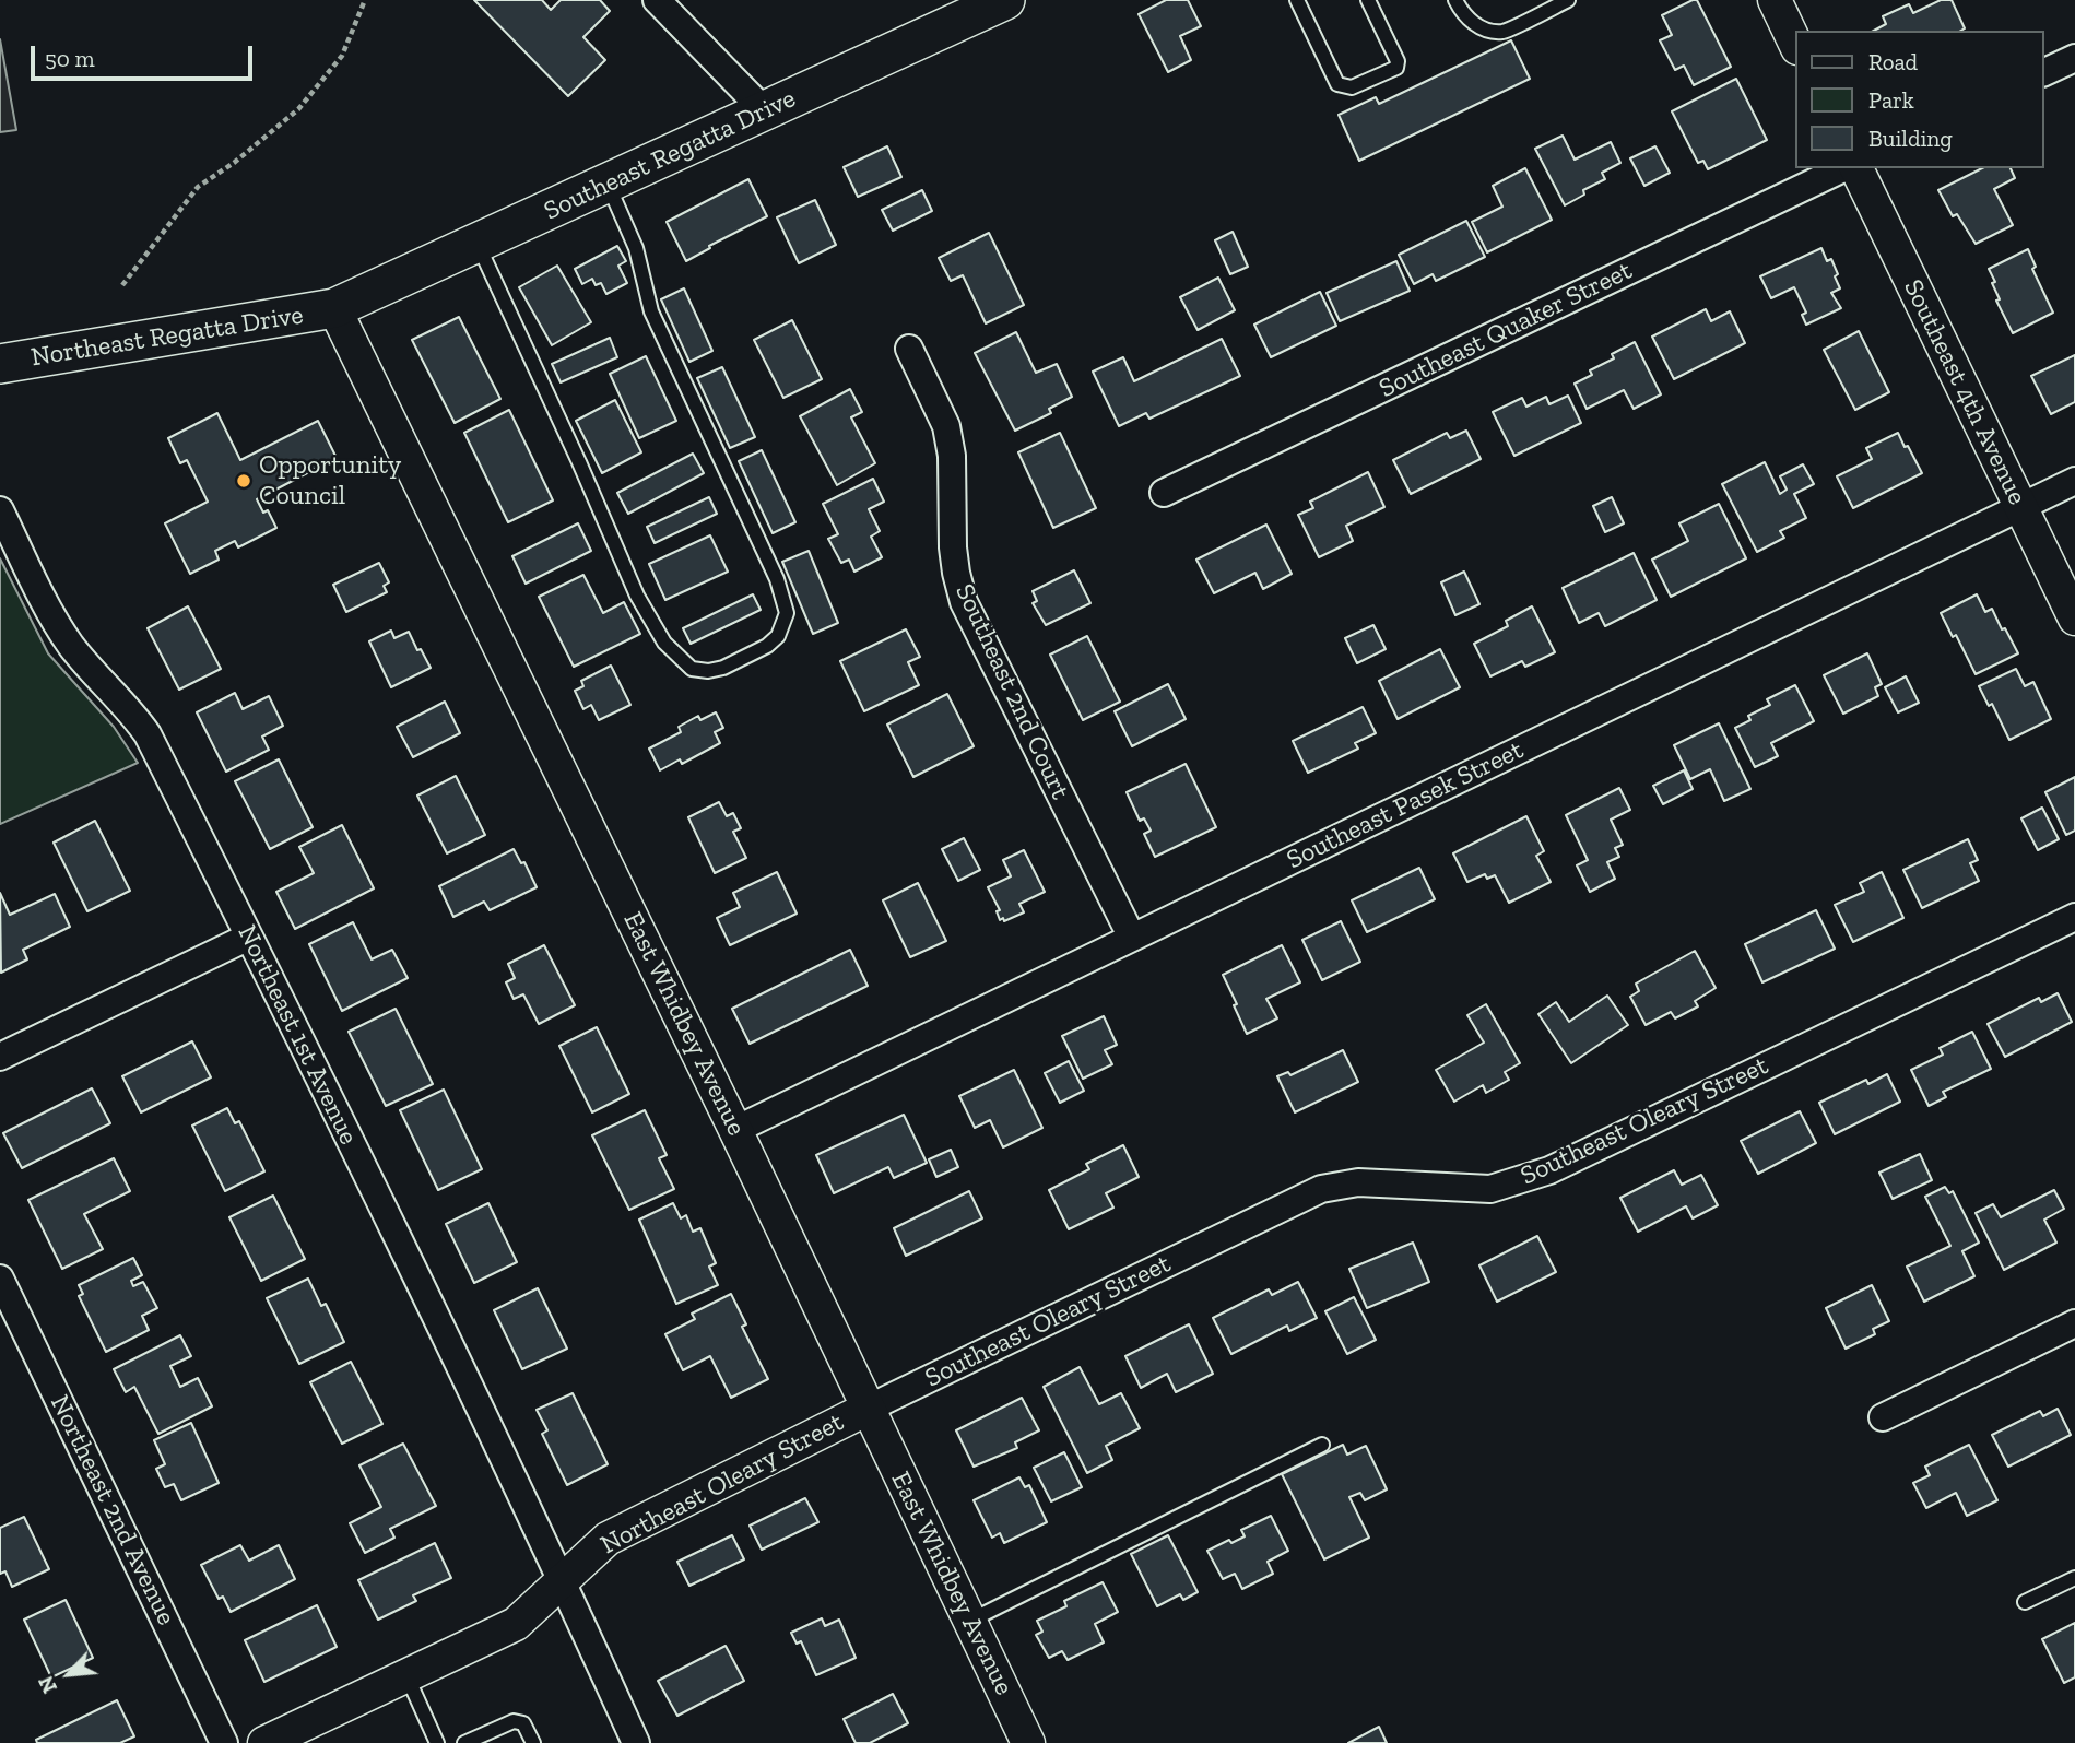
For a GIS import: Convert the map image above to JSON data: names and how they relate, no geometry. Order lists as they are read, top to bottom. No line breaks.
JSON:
{"streets":{"main road":["Southeast Regatta Drive","Northeast Regatta Drive"],"street":["Southeast Quaker Street","Southeast 4th Avenue","Southeast 2nd Court","Southeast Pasek Street","East Whidbey Avenue","Northeast 1st Avenue","Southeast Oleary Street","Northeast Oleary Street","Northeast 2nd Avenue"]},"crossings":[["Southeast Regatta Drive","Northeast Regatta Drive"],["Southeast Regatta Drive","East Whidbey Avenue"],["Northeast Regatta Drive","East Whidbey Avenue"],["Southeast 4th Avenue","Southeast Pasek Street"],["Southeast 2nd Court","Southeast Pasek Street"],["Southeast Pasek Street","East Whidbey Avenue"],["East Whidbey Avenue","Southeast Oleary Street"],["East Whidbey Avenue","Northeast Oleary Street"],["Northeast 1st Avenue","Northeast Oleary Street"],["Southeast Oleary Street","Northeast Oleary Street"]],"places":["Opportunity Council"],"legend":["Road","Park","Building"],"scale_bar":"50 m","north":"bottom left"}
